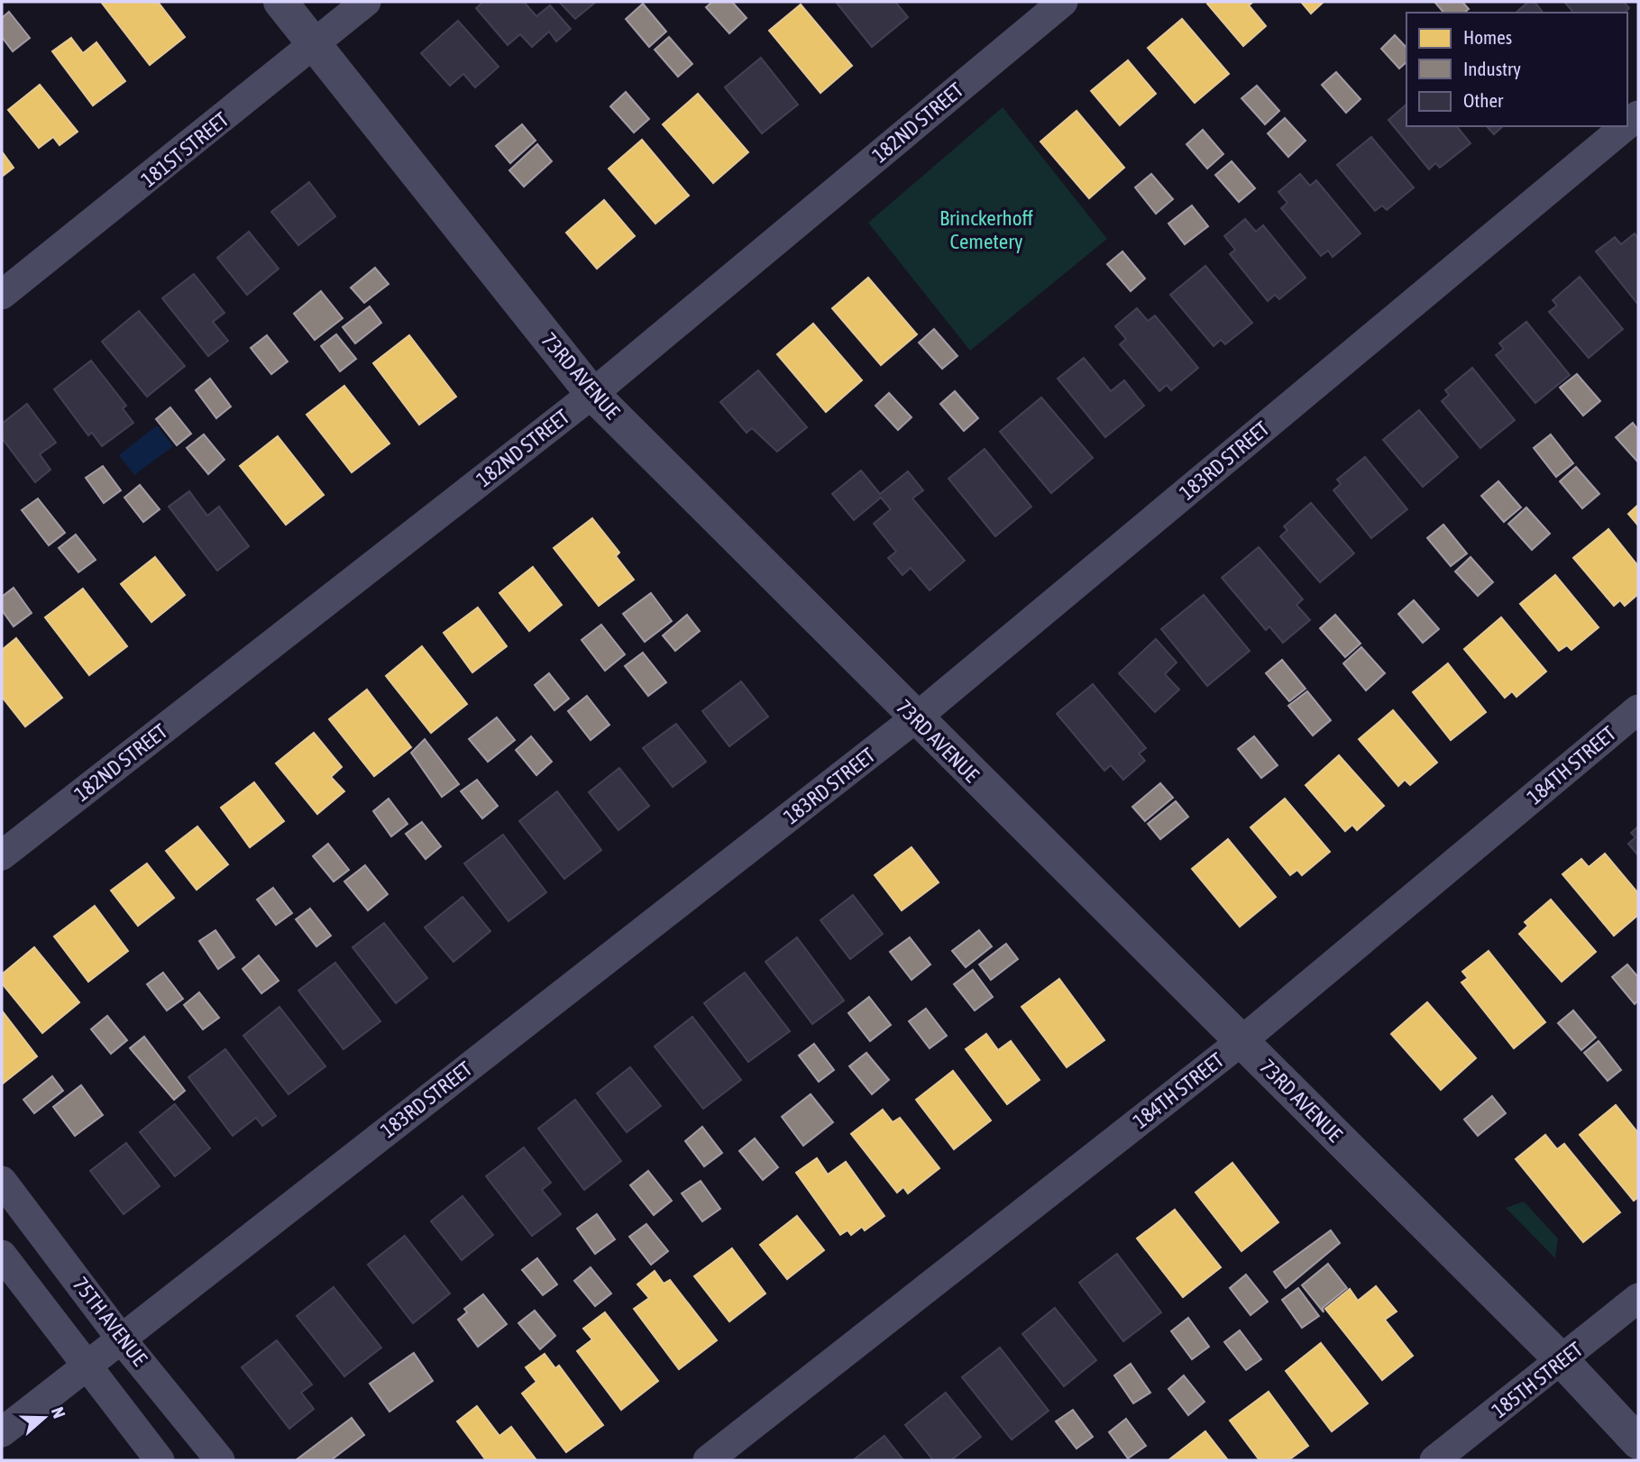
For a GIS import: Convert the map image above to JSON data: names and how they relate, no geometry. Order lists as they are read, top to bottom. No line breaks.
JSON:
{"streets":{"street":["182ND STREET","181ST STREET","73RD AVENUE","183RD STREET","184TH STREET","75TH AVENUE","185TH STREET"]},"crossings":[["182ND STREET","73RD AVENUE"],["181ST STREET","73RD AVENUE"],["73RD AVENUE","183RD STREET"],["73RD AVENUE","184TH STREET"],["73RD AVENUE","185TH STREET"],["183RD STREET","75TH AVENUE"]],"parks":["Brinckerhoff Cemetery"],"legend":["Homes","Industry","Other"],"north":"right"}
